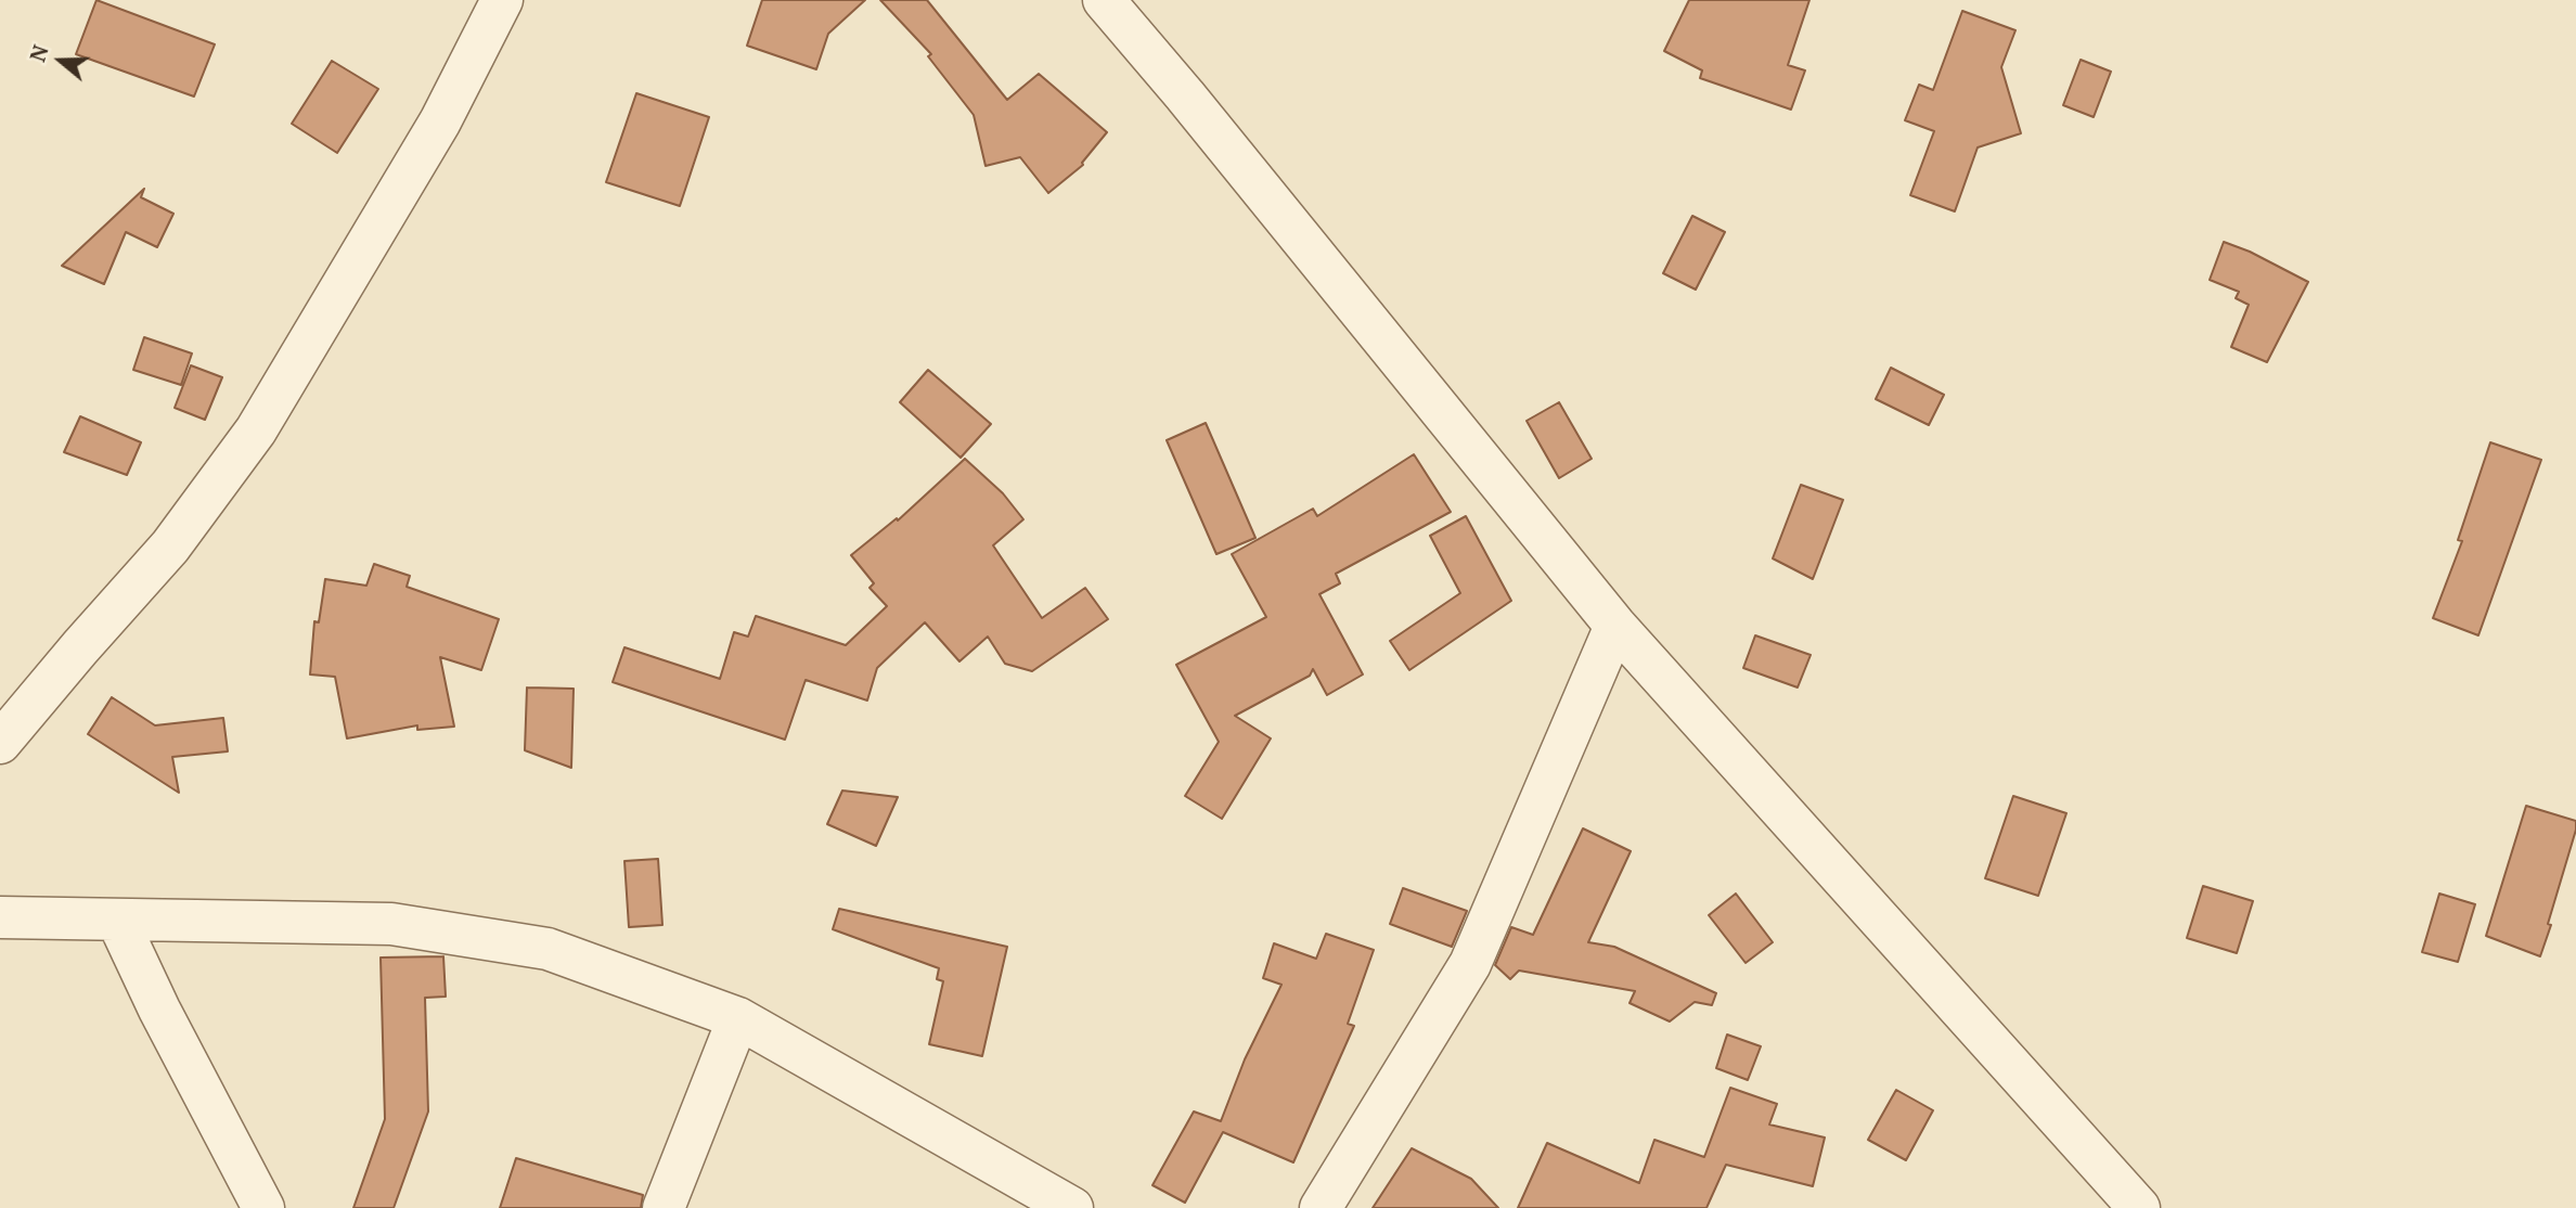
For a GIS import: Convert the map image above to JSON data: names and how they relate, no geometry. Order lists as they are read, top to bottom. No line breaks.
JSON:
{"north":"left"}
